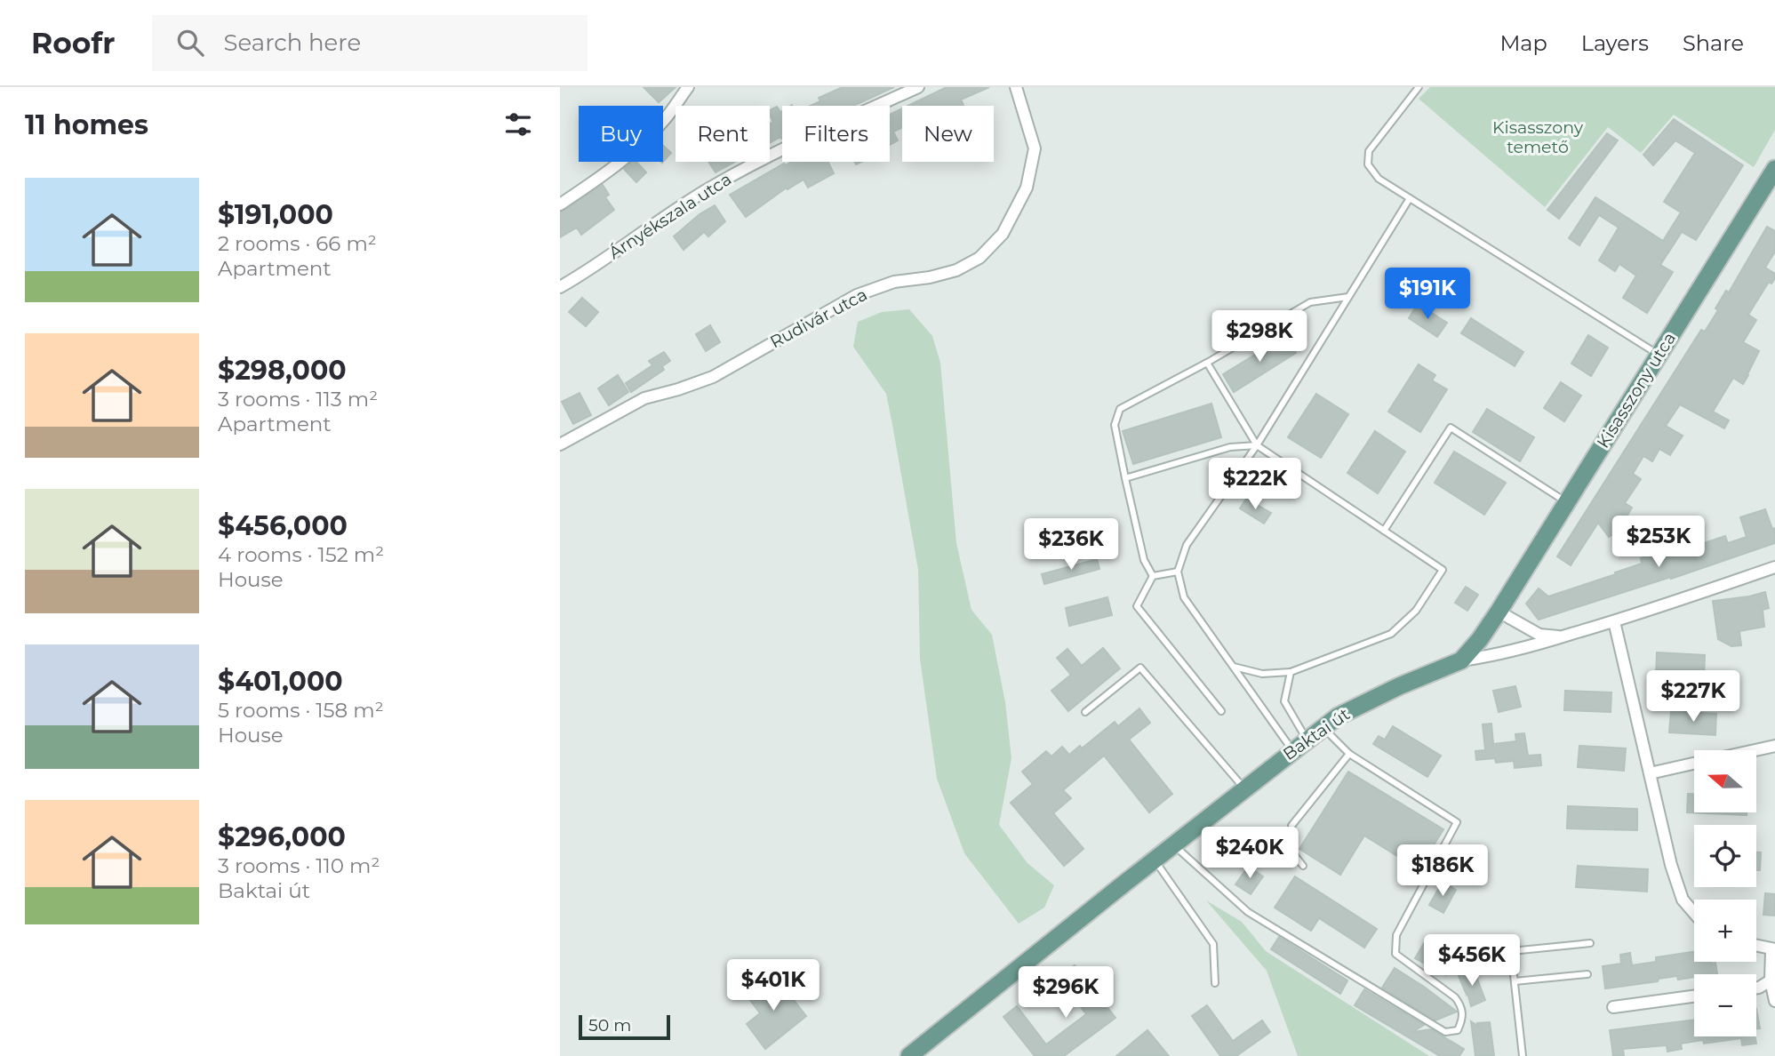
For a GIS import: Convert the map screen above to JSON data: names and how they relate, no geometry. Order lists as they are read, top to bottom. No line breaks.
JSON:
{"streets":{"main road":["Kisasszony utca","Baktai út"],"street":["Árnyékszala utca","Rudivár utca"]},"crossings":[["Kisasszony utca","Baktai út"]],"parks":["Kisasszony temető"],"scale_bar":"50 m","north":"left","page":{"header":"Roofr","search":"Search here","nav":["Map","Layers","Share"],"heading":"11 homes","chip":["Buy","Rent","Filters","New"],"list":[{"name":"$191,000","note":"2 rooms · 66 m² · Apartment"},{"name":"$298,000","note":"3 rooms · 113 m² · Apartment"},{"name":"$456,000","note":"4 rooms · 152 m² · House"},{"name":"$401,000","note":"5 rooms · 158 m² · House"},{"name":"$296,000","note":"3 rooms · 110 m² · Baktai út"}],"price":["$191K","$298K","$222K","$253K","$236K","$227K","$240K","$186K","$456K","$401K","$296K"],"map_buttons":["+","−"],"scale":"50 m"}}
